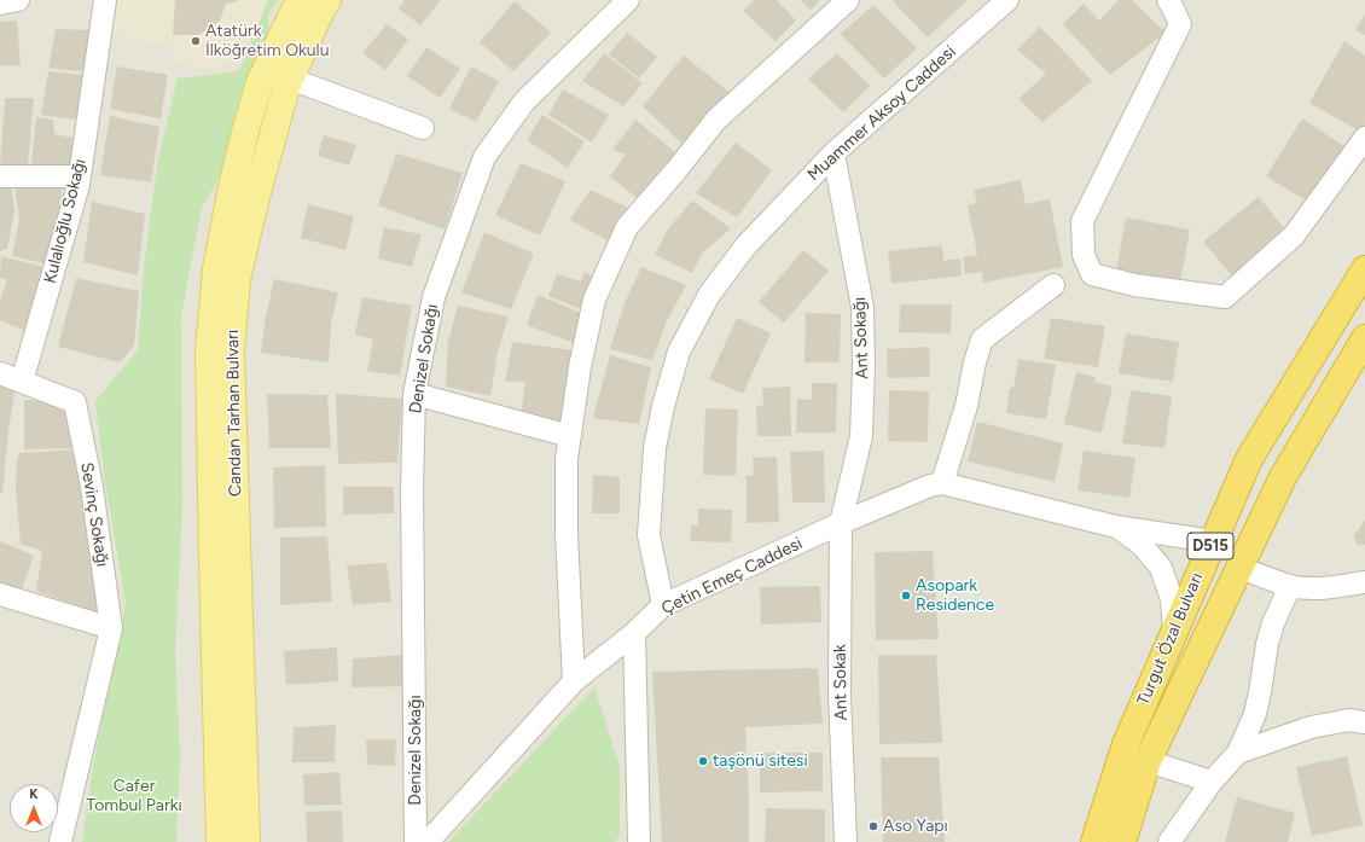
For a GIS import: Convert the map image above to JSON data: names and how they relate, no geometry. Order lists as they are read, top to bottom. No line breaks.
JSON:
{"streets":{"highway":["D515","Turgut Özal Bulvarı"],"main road":["Candan Tarhan Bulvarı"],"street":["Muammer Aksoy Caddesi","Kulalıoğlu Sokağı","Ant Sokağı","Denizel Sokağı","Sevinç Sokağı","Çetin Emeç Caddesi","Ant Sokak"]},"crossings":[["Muammer Aksoy Caddesi","Ant Sokağı"],["Muammer Aksoy Caddesi","Çetin Emeç Caddesi"],["Kulalıoğlu Sokağı","Sevinç Sokağı"],["Ant Sokağı","Çetin Emeç Caddesi"],["Ant Sokağı","Ant Sokak"],["Çetin Emeç Caddesi","Ant Sokak"]],"parks":["Cafer Tombul Parkı"],"places":["Atatürk İlköğretim Okulu","Asopark Residence","taşönü sitesi","Aso Yapı"],"north":"top"}
